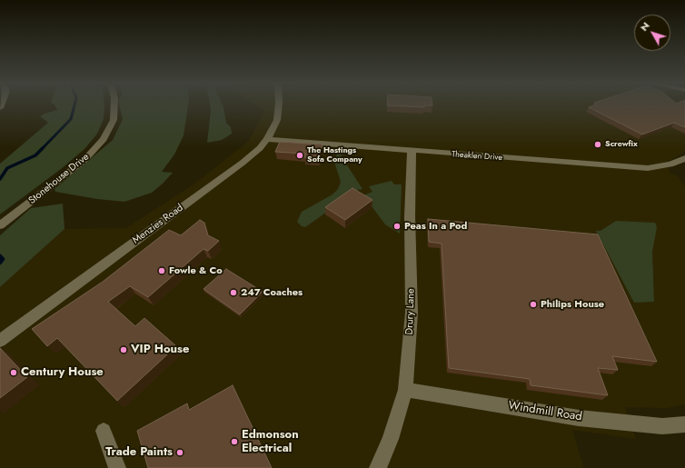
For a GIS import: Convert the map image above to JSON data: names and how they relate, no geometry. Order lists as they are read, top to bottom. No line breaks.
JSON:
{"streets":{"street":["Theaklen Drive","Stonehouse Drive","Menzies Road","Drury Lane","Windmill Road"]},"crossings":[["Theaklen Drive","Menzies Road"],["Theaklen Drive","Drury Lane"],["Drury Lane","Windmill Road"]],"places":["Screwfix","The Hastings Sofa Company","Peas In a Pod","Fowle & Co","247 Coaches","Philips House","VIP House","Century House","Edmonson Electrical","Trade Paints"],"north":"top left"}
